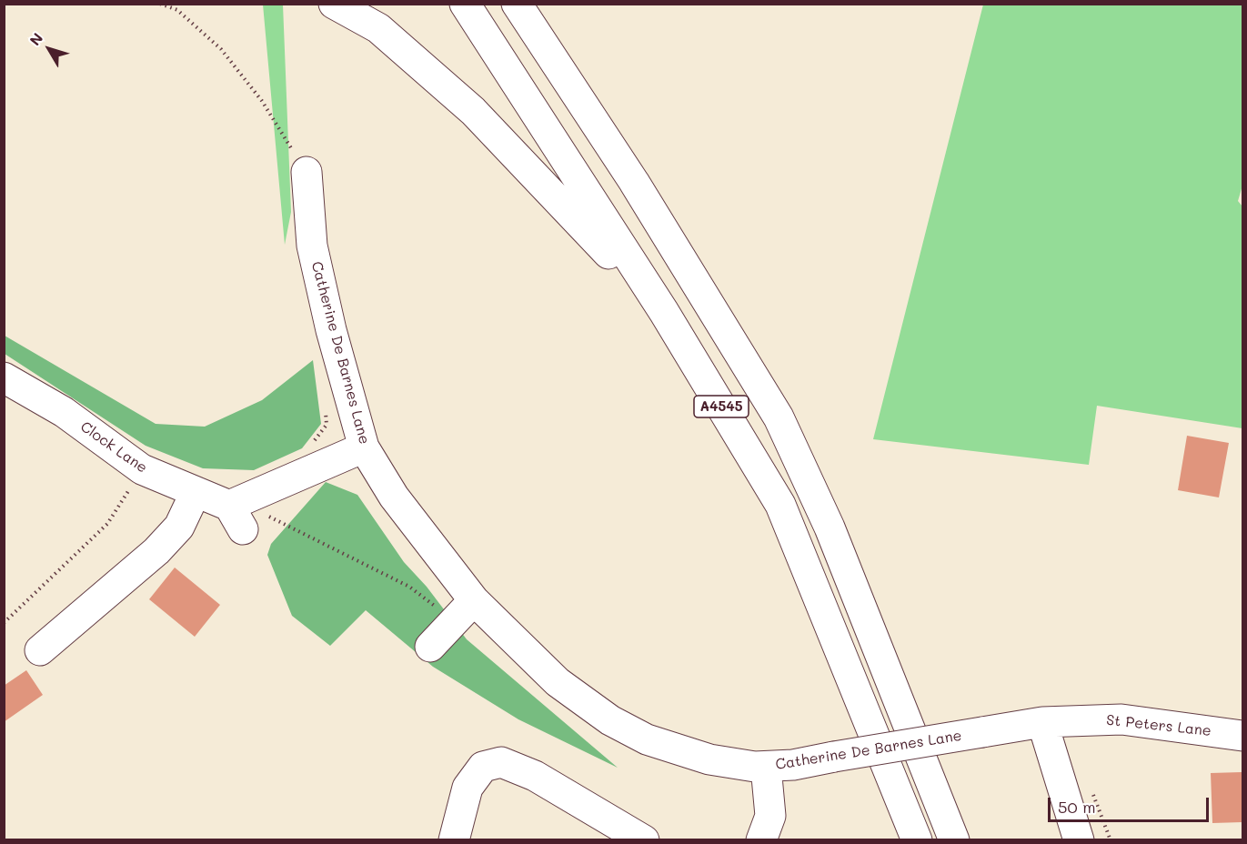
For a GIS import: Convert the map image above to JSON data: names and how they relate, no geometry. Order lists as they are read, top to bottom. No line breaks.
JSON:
{"streets":{"main road":["Catherine De Barnes Lane","A4545","Clock Lane","St Peters Lane"]},"crossings":[["Catherine De Barnes Lane","St Peters Lane"]],"scale_bar":"50 m","north":"top left"}
